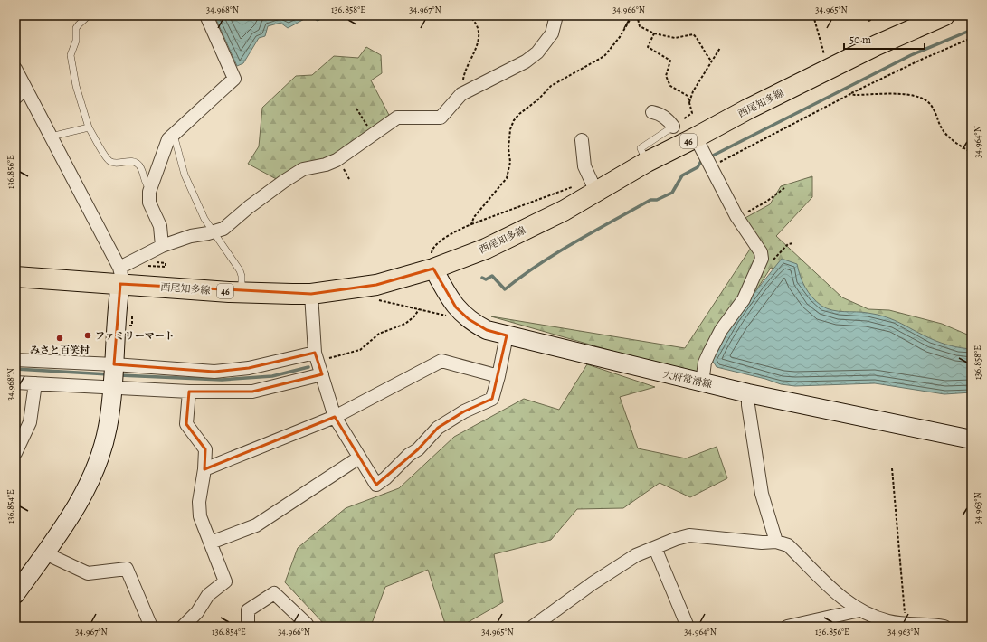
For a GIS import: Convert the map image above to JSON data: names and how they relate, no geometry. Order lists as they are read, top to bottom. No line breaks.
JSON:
{"streets":{"main road":["西尾知多線","46","大府常滑線"]},"crossings":[["西尾知多線","大府常滑線"]],"places":["ファミリーマート","みさと百笑村"],"scale_bar":"50 m","coordinates":["34.968°N","136.858°E","34.967°N","34.966°N","34.965°N","34.964°N","136.856°E","136.854°E","34.963°N"]}
